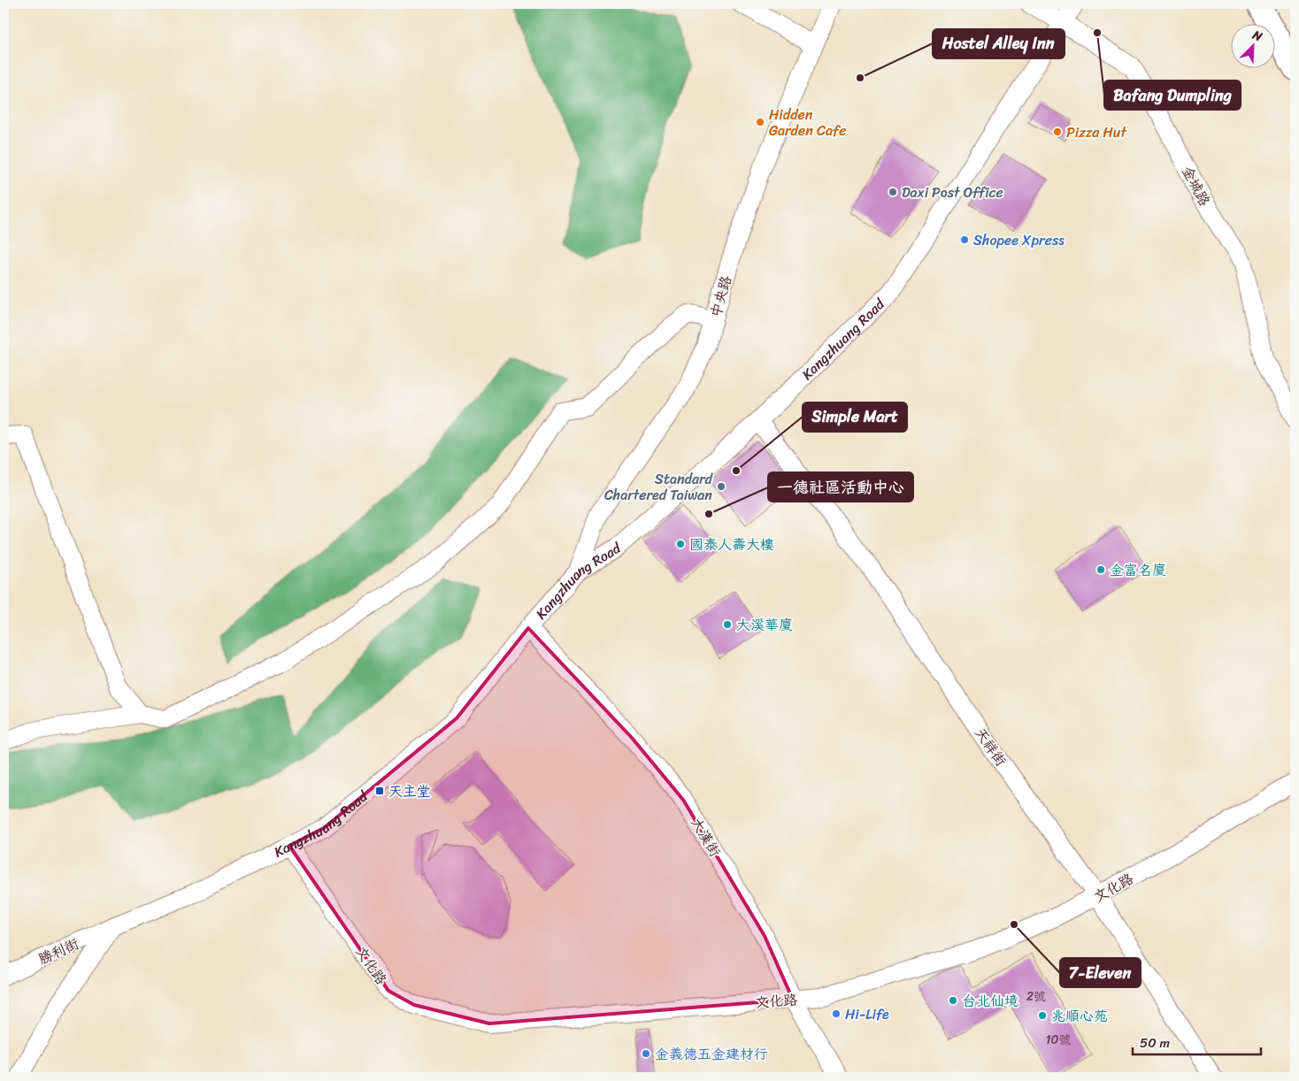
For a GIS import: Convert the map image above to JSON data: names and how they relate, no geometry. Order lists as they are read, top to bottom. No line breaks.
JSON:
{"streets":{"street":["金城路","中央路","Kangzhuang Road","天祥街","大漢街","文化路","勝利街"]},"crossings":[["金城路","Kangzhuang Road"],["中央路","Kangzhuang Road"],["Kangzhuang Road","天祥街"],["Kangzhuang Road","大漢街"],["Kangzhuang Road","文化路"],["Kangzhuang Road","勝利街"],["天祥街","文化路"],["大漢街","文化路"]],"places":{"other":["Bafang Dumpling","Hostel Alley Inn","Hidden Garden Cafe","Pizza Hut","Daxi Post Office","Shopee Xpress","Simple Mart","Standard Chartered Taiwan","一德社區活動中心","國泰人壽大樓","金富名廈","大溪華廈","7-Eleven","台北仙境","Hi-Life","兆順心苑","金義德五金建材行"],"transit":["天主堂"]},"house_numbers":["2號","10號"],"scale_bar":"50 m","north":"top right"}
